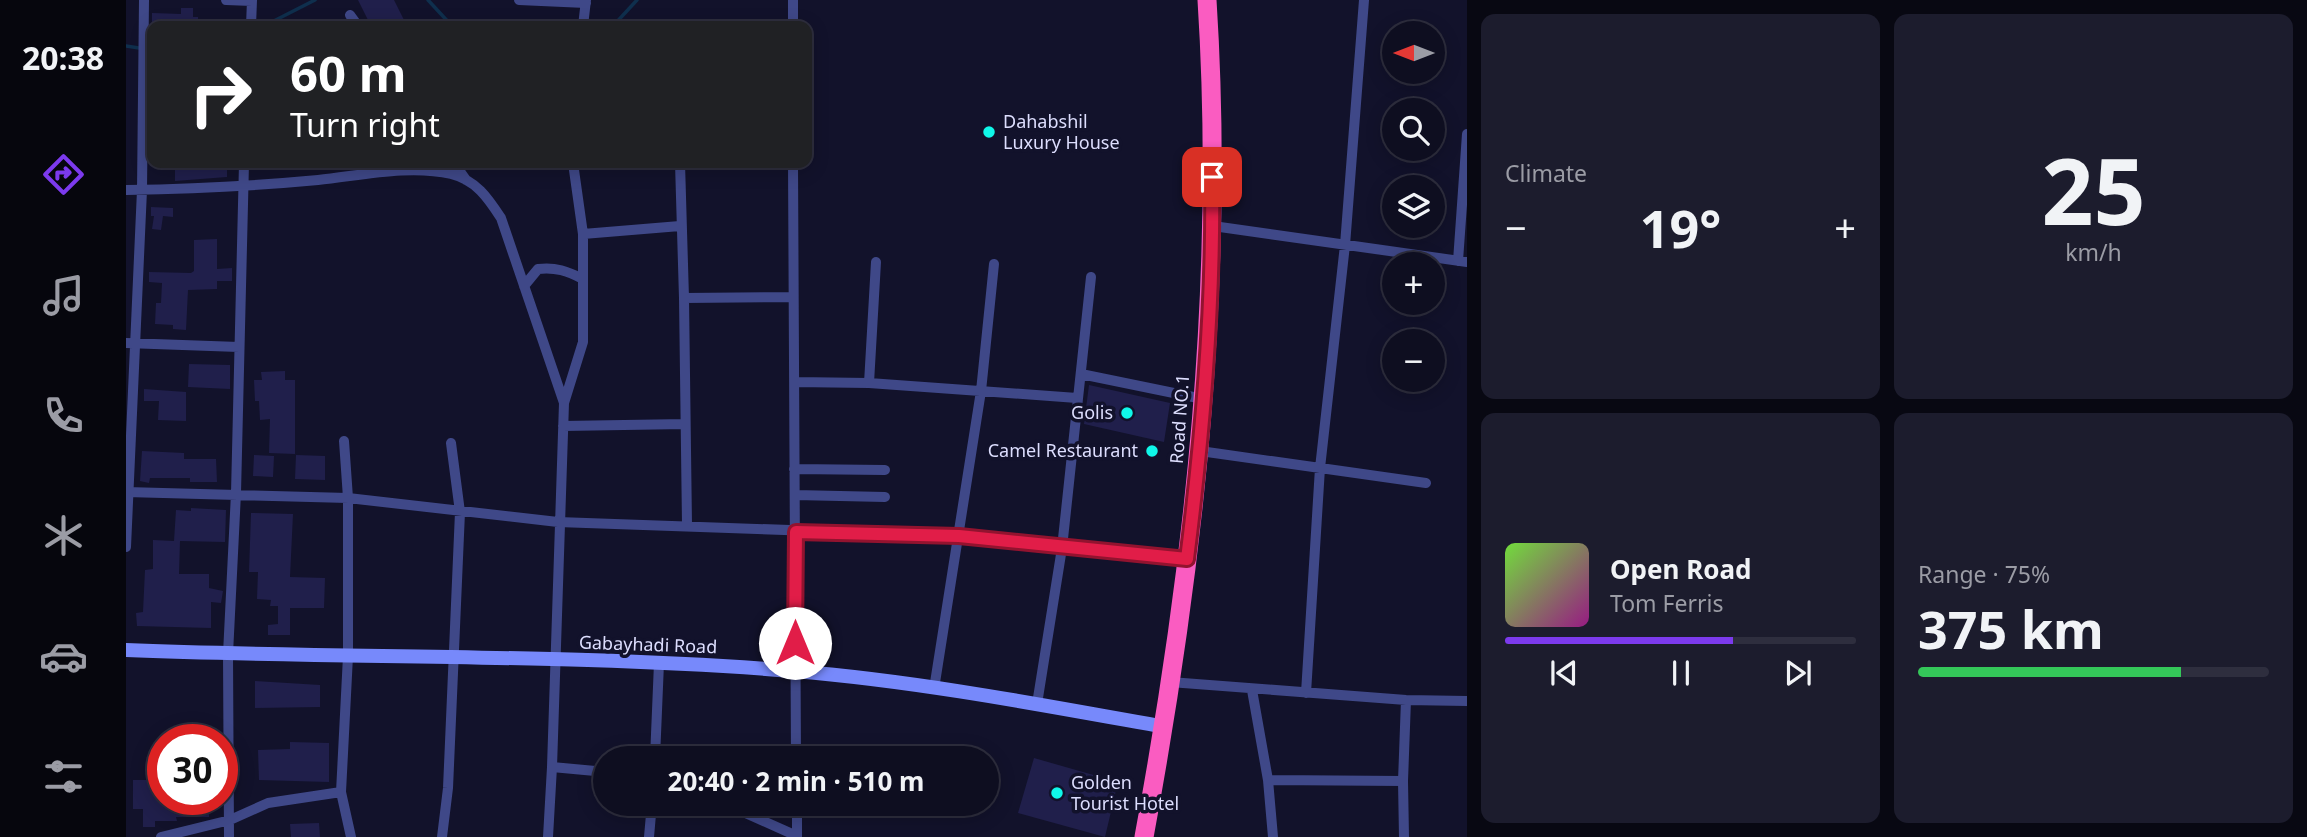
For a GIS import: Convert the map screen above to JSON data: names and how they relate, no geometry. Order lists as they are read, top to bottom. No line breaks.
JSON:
{"streets":{"highway":["Road NO.1"],"street":["Gabayhadi Road"]},"crossings":[["Road NO.1","Gabayhadi Road"]],"places":["Dahabshil Luxury House","Golis","Camel Restaurant","Golden Tourist Hotel"],"north":"left","page":{"tabs":"20:38","tile":["Climate",["25","km/h"],["Range · 75%","375 km"]],"map_buttons":["+","−"],"turn":["60 m","Turn right"],"heat":["−","19°","+"],"song":["Open Road","Tom Ferris"],"limit":"30","trip":"20:40 · 2 min · 510 m"}}
